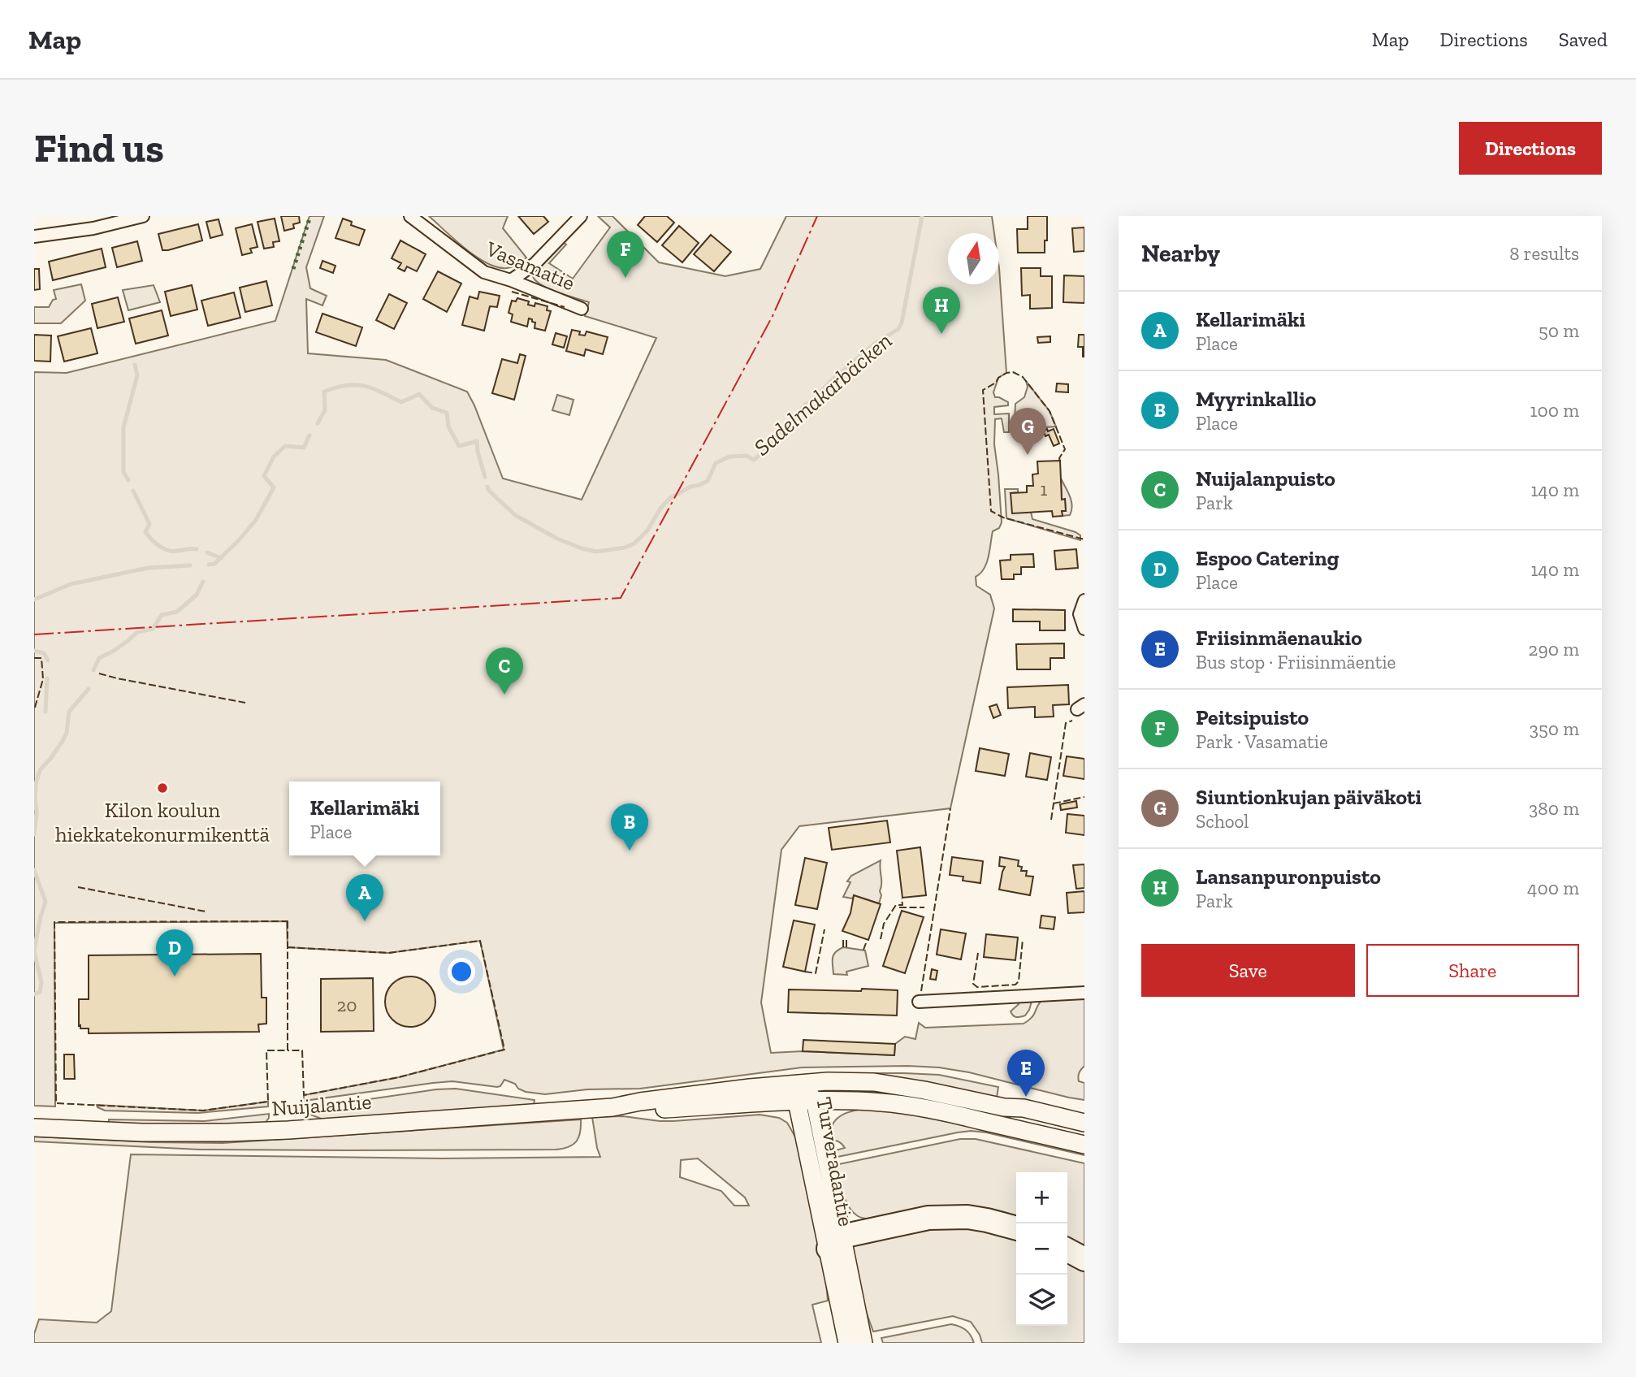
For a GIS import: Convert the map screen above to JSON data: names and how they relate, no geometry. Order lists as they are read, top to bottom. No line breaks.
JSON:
{"streets":{"main road":["Nuijalantie","Turveradantie"],"street":["Vasamatie"]},"crossings":[["Nuijalantie","Turveradantie"]],"water":["Sadelmakarbäcken"],"places":["Kilon koulun hiekkatekonurmikenttä"],"house_numbers":["1","20"],"north":"top","page":{"header":"Map","nav":["Map","Directions","Saved"],"buttons":["Directions",["Save","Share"]],"title":"Find us","heading":["Nearby","8 results"],"pins":["F","H","G","C","B","A","D","E"],"list":[{"mark":"A","name":"Kellarimäki","note":"Place","value":"50 m"},{"mark":"B","name":"Myyrinkallio","note":"Place","value":"100 m"},{"mark":"C","name":"Nuijalanpuisto","note":"Park","value":"140 m"},{"mark":"D","name":"Espoo Catering","note":"Place","value":"140 m"},{"mark":"E","name":"Friisinmäenaukio","note":"Bus stop · Friisinmäentie","value":"290 m"},{"mark":"F","name":"Peitsipuisto","note":"Park · Vasamatie","value":"350 m"},{"mark":"G","name":"Siuntionkujan päiväkoti","note":"School","value":"380 m"},{"mark":"H","name":"Lansanpuronpuisto","note":"Park","value":"400 m"}],"popup":["Kellarimäki","Place"],"map_buttons":["+","−"]}}
